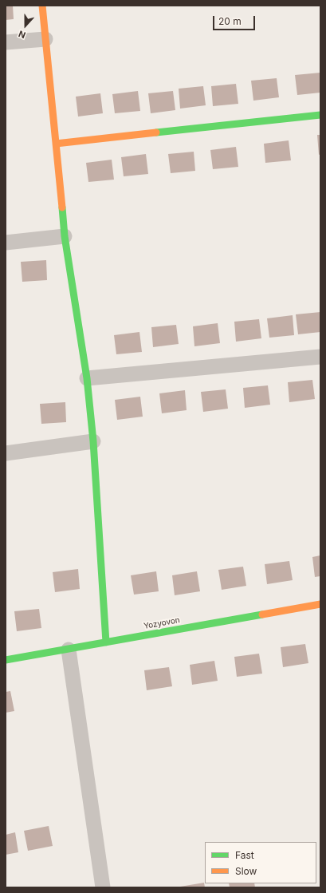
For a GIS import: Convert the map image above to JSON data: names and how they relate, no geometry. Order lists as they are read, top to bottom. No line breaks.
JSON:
{"streets":{"street":["Yozyovon"]},"legend":["Fast","Slow"],"scale_bar":"20 m","north":"bottom"}
